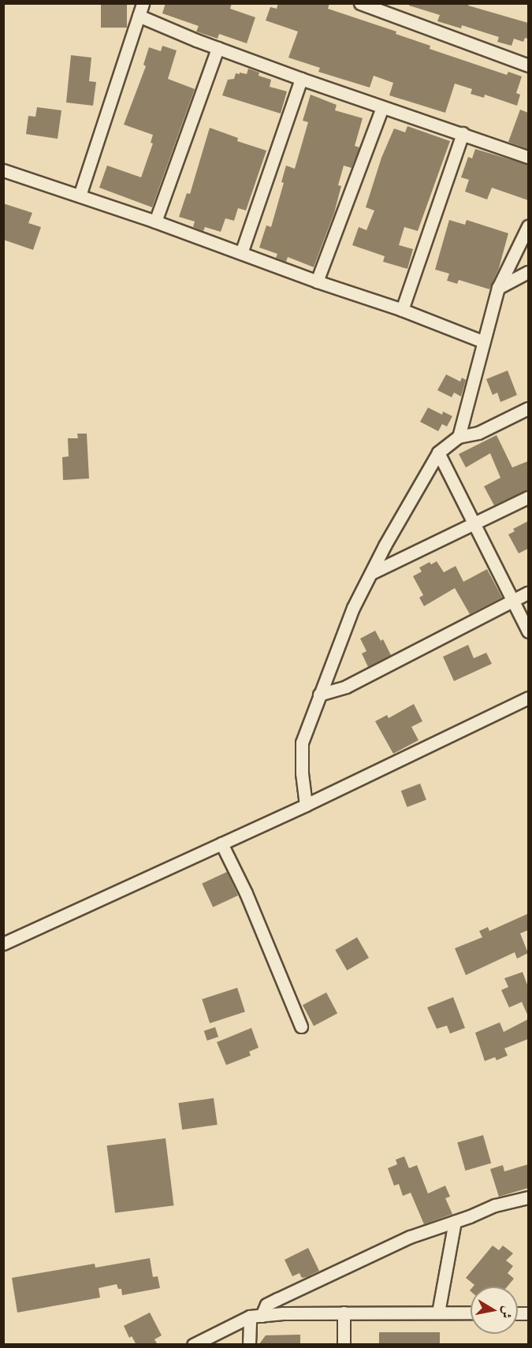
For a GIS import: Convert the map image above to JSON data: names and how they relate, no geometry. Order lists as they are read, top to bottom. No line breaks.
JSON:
{"north":"right"}
